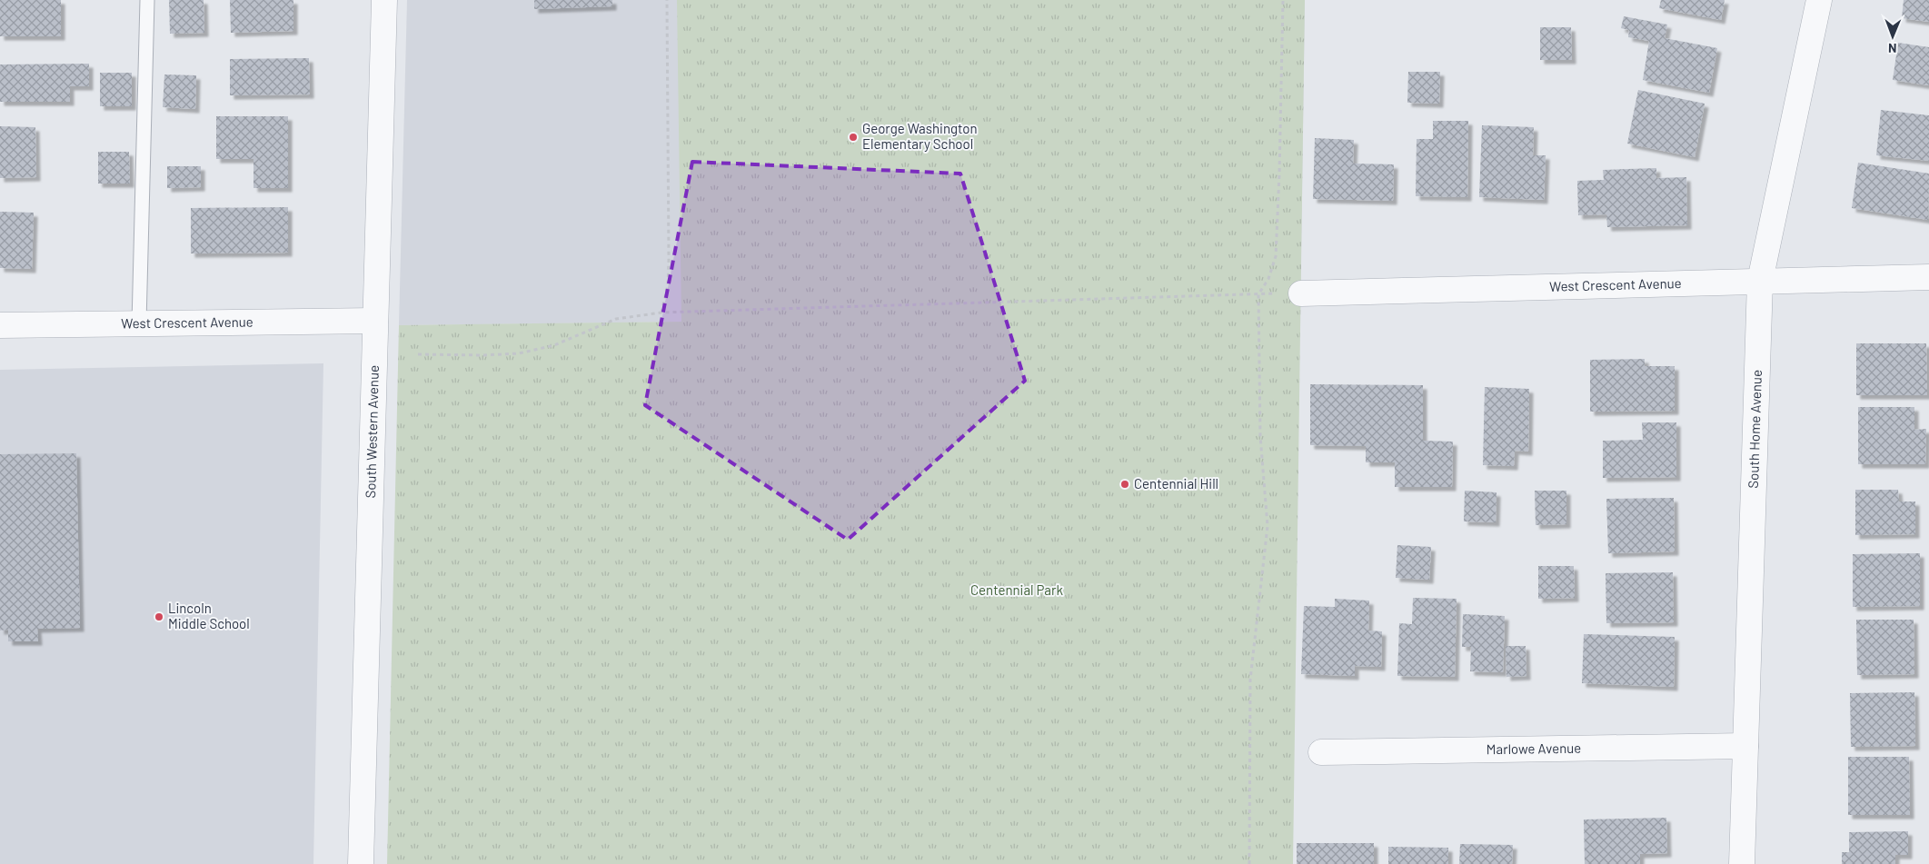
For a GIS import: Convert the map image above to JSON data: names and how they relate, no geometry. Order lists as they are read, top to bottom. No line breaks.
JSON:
{"streets":{"street":["West Crescent Avenue","South Home Avenue","South Western Avenue","Marlowe Avenue"]},"crossings":[["West Crescent Avenue","South Home Avenue"],["West Crescent Avenue","South Western Avenue"],["South Home Avenue","Marlowe Avenue"]],"parks":["Centennial Park"],"places":["George Washington Elementary School","Centennial Hill","Lincoln Middle School"],"north":"bottom"}
